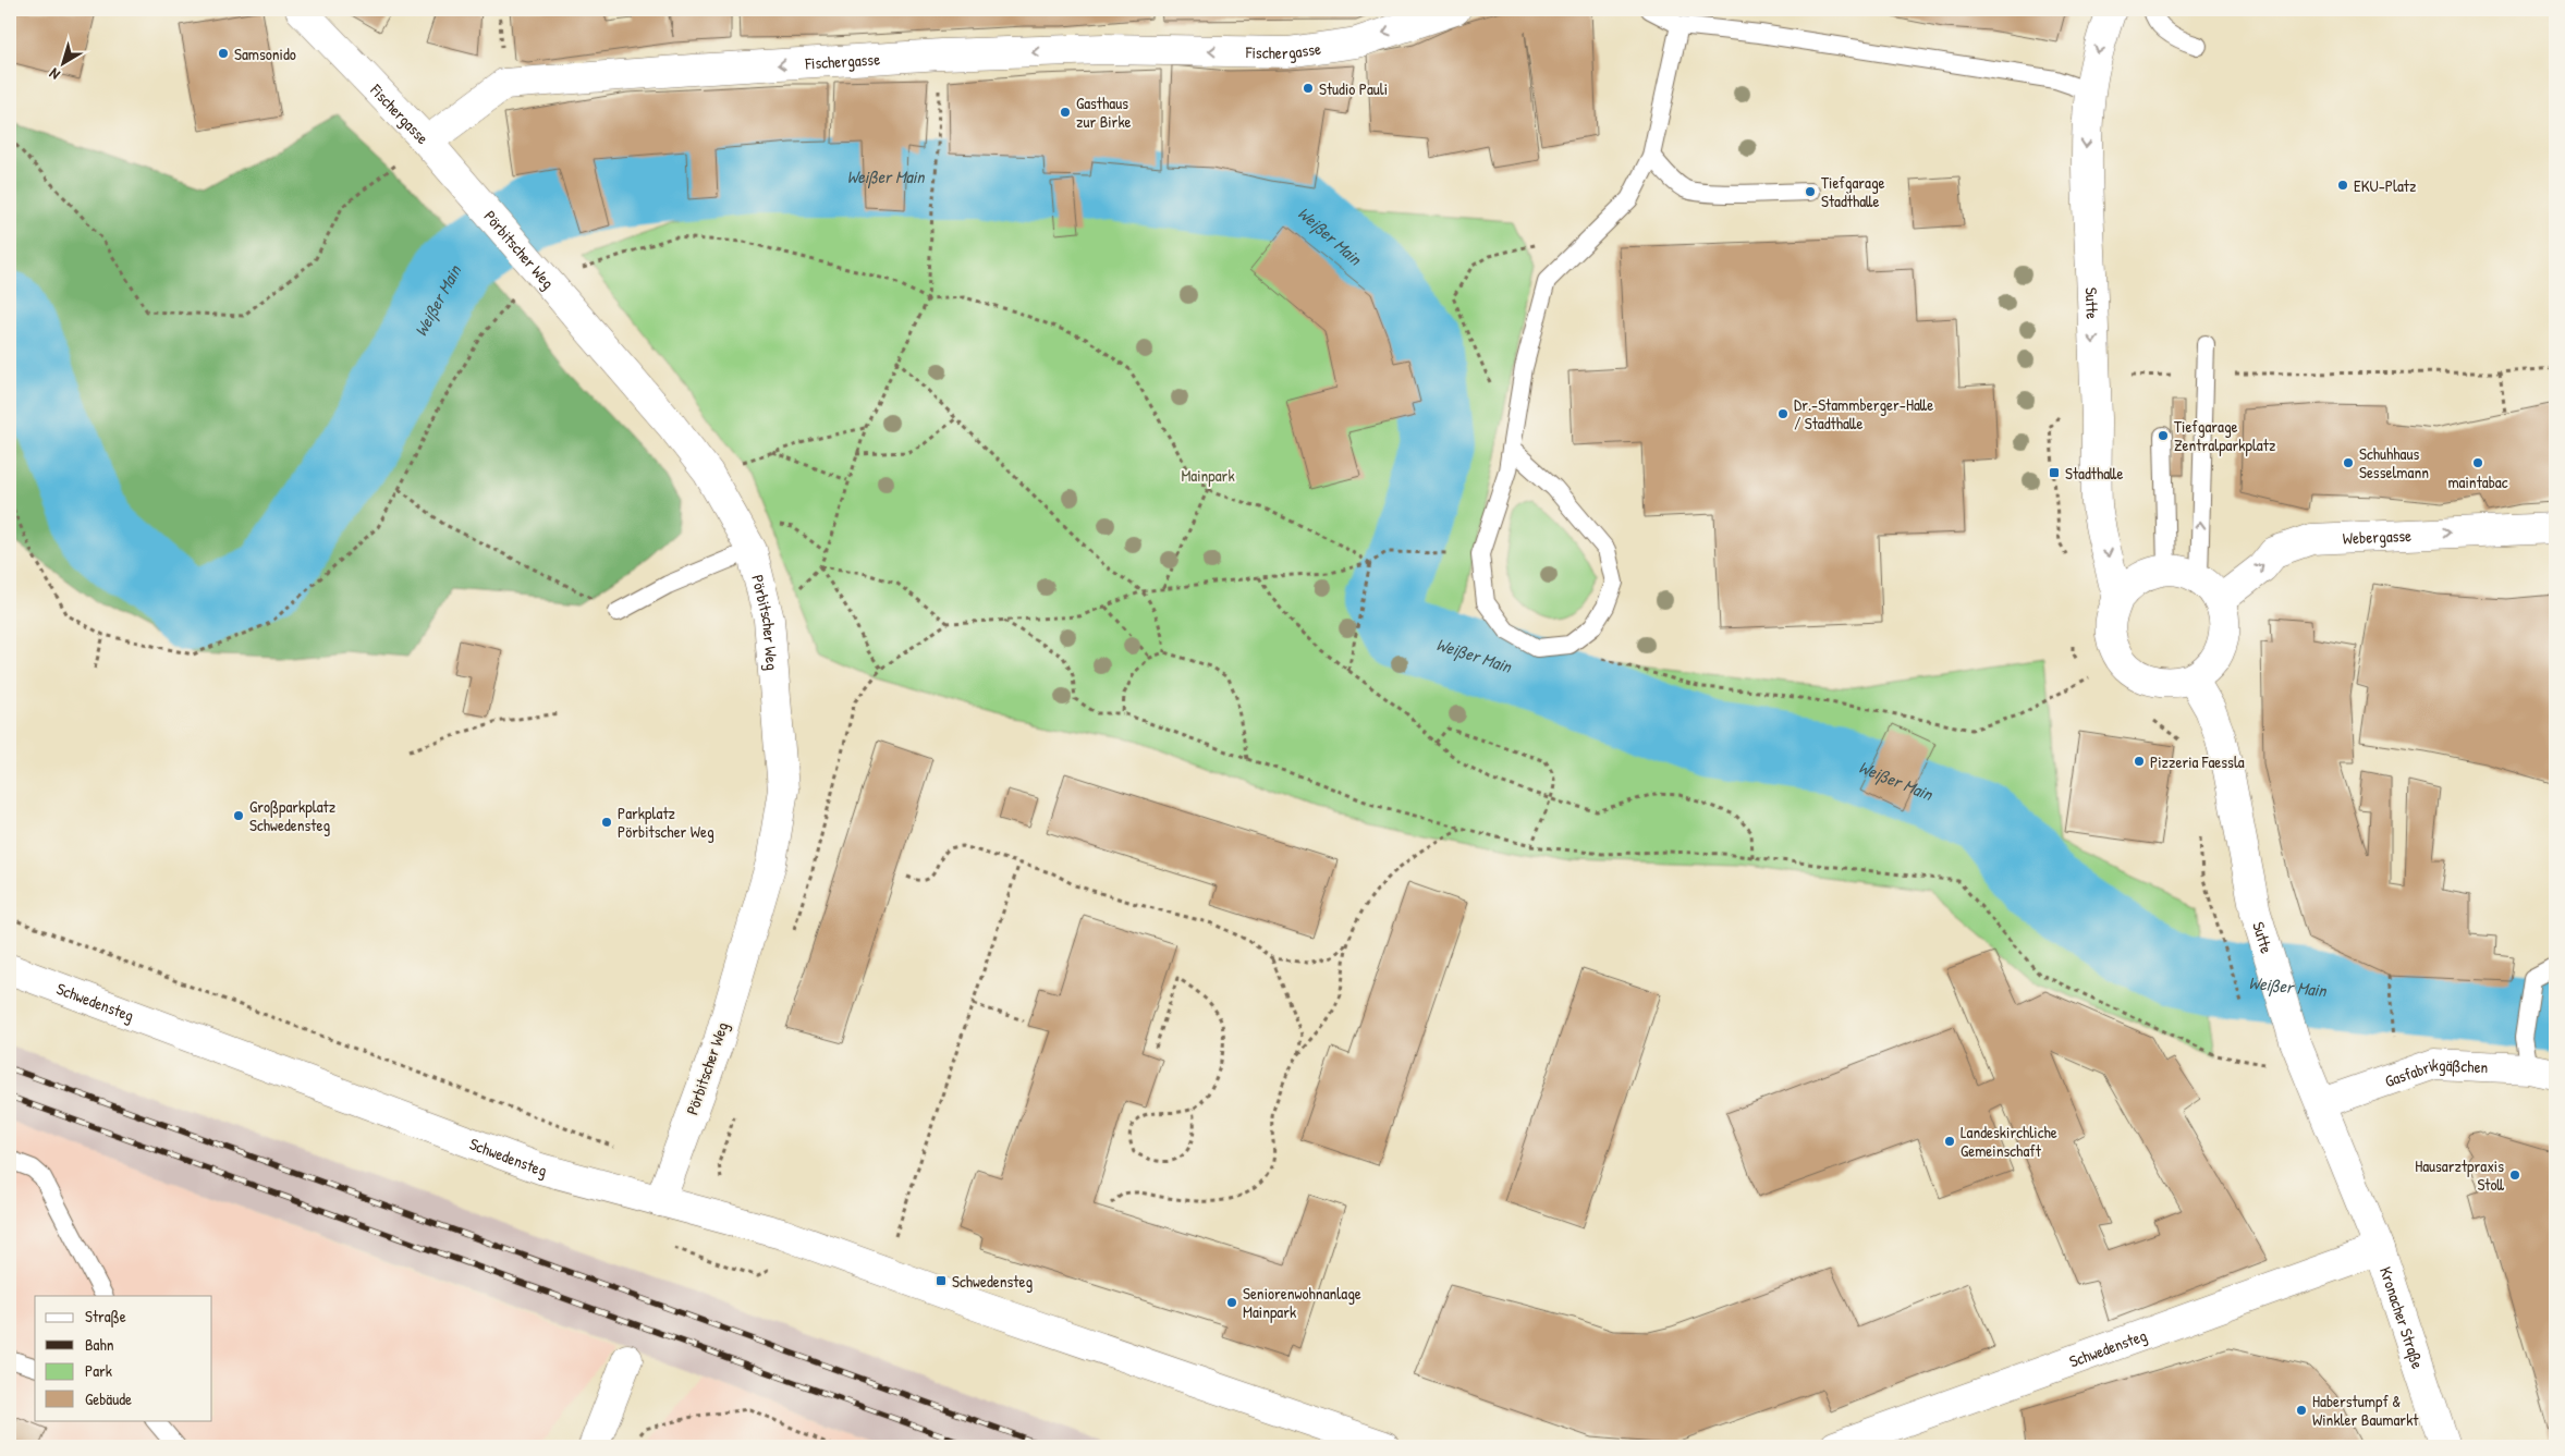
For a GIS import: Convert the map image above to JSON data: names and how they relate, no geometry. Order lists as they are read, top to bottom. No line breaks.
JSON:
{"streets":{"street":["Fischergasse","Pörbitscher Weg","Sutte","Webergasse","Schwedensteg","Gasfabrikgäßchen","Kronacher Straße"]},"crossings":[["Fischergasse","Pörbitscher Weg"],["Pörbitscher Weg","Schwedensteg"],["Sutte","Webergasse"],["Sutte","Schwedensteg"],["Sutte","Gasfabrikgäßchen"],["Sutte","Kronacher Straße"],["Schwedensteg","Kronacher Straße"]],"one_way":["Fischergasse","Sutte","Webergasse"],"water":["Weißer Main"],"parks":["Mainpark"],"places":{"other":["Samsonido","Studio Pauli","Gasthaus zur Birke","EKU-Platz","Tiefgarage Stadthalle","Dr.-Stammberger-Halle / Stadthalle","Tiefgarage Zentralparkplatz","Schuhhaus Sesselmann","maintabac","Pizzeria Faessla","Großparkplatz Schwedensteg","Parkplatz Pörbitscher Weg","Landeskirchliche Gemeinschaft","Hausarztpraxis Stoll","Seniorenwohnanlage Mainpark","Haberstumpf & Winkler Baumarkt"],"transit":["Stadthalle","Schwedensteg"]},"legend":["Straße","Bahn","Park","Gebäude"],"north":"bottom left"}
